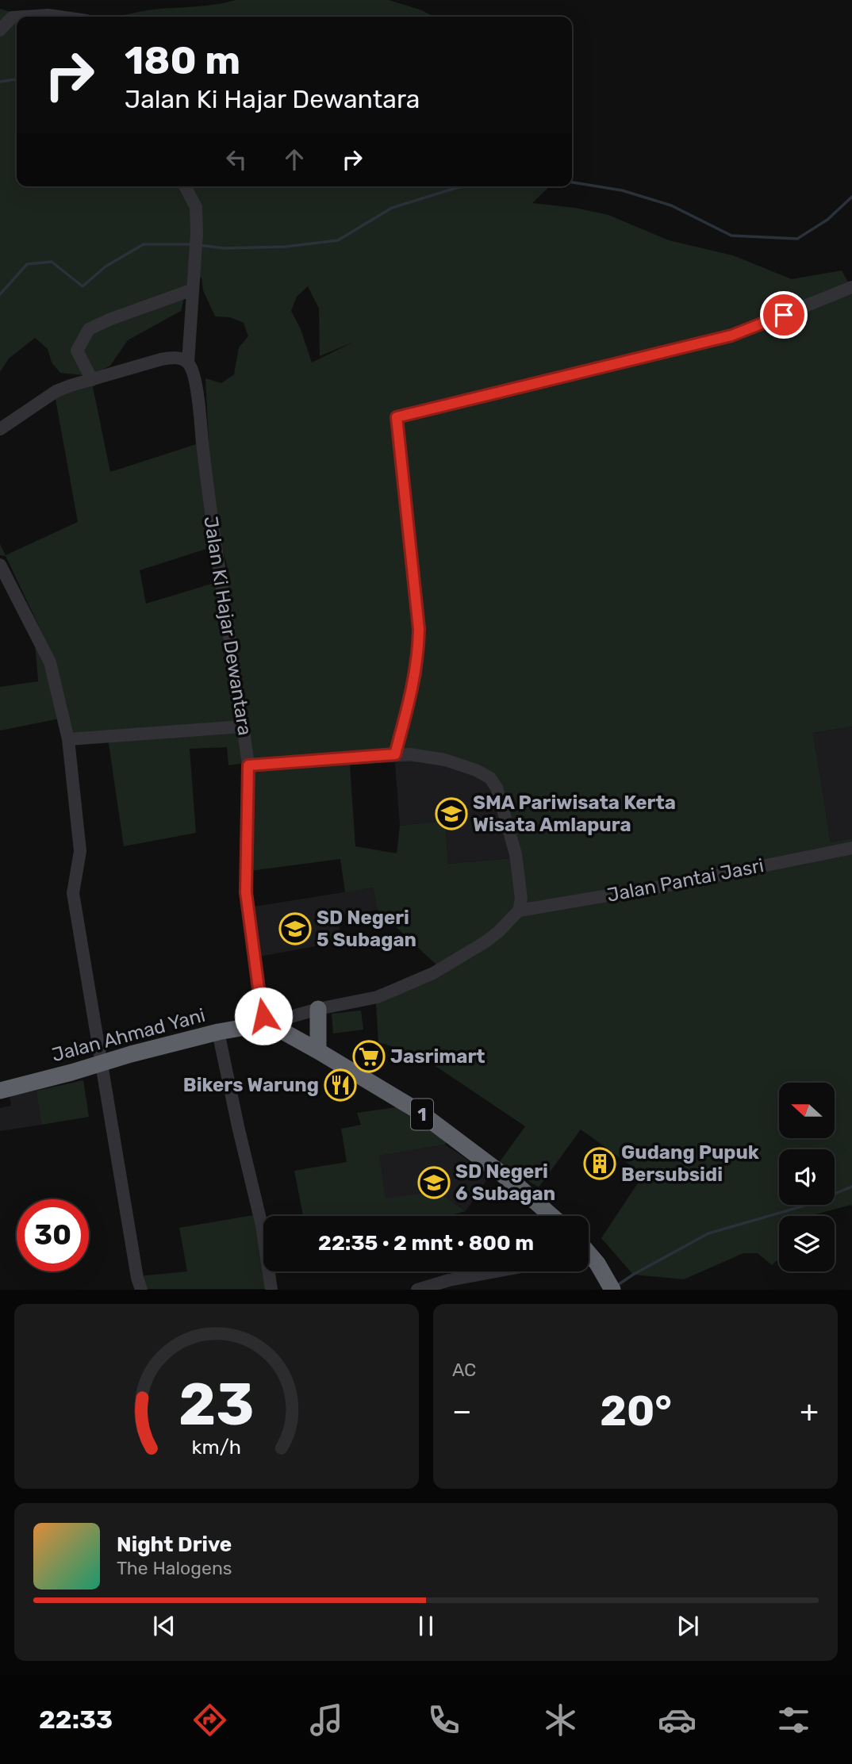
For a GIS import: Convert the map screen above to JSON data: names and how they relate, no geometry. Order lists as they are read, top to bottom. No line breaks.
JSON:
{"streets":{"highway":["Jalan Ahmad Yani","1"],"street":["Jalan Ki Hajar Dewantara","Jalan Pantai Jasri"]},"crossings":[["Jalan Ki Hajar Dewantara","Jalan Ahmad Yani"],["Jalan Ki Hajar Dewantara","1"],["Jalan Ahmad Yani","1"]],"places":{"school or university":["SMA Pariwisata Kerta Wisata Amlapura","SD Negeri 5 Subagan","SD Negeri 6 Subagan"],"supermarket":["Jasrimart"],"restaurant":["Bikers Warung"],"building":["Gudang Pupuk Bersubsidi"]},"north":"left","page":{"turn":["180 m","Jalan Ki Hajar Dewantara"],"limit":"30","trip":"22:35 · 2 mnt · 800 m","tile":"AC","heat":["−","20°","+"],"song":["Night Drive","The Halogens"],"tabs":"22:33","gauge":["23","km/h"]}}
